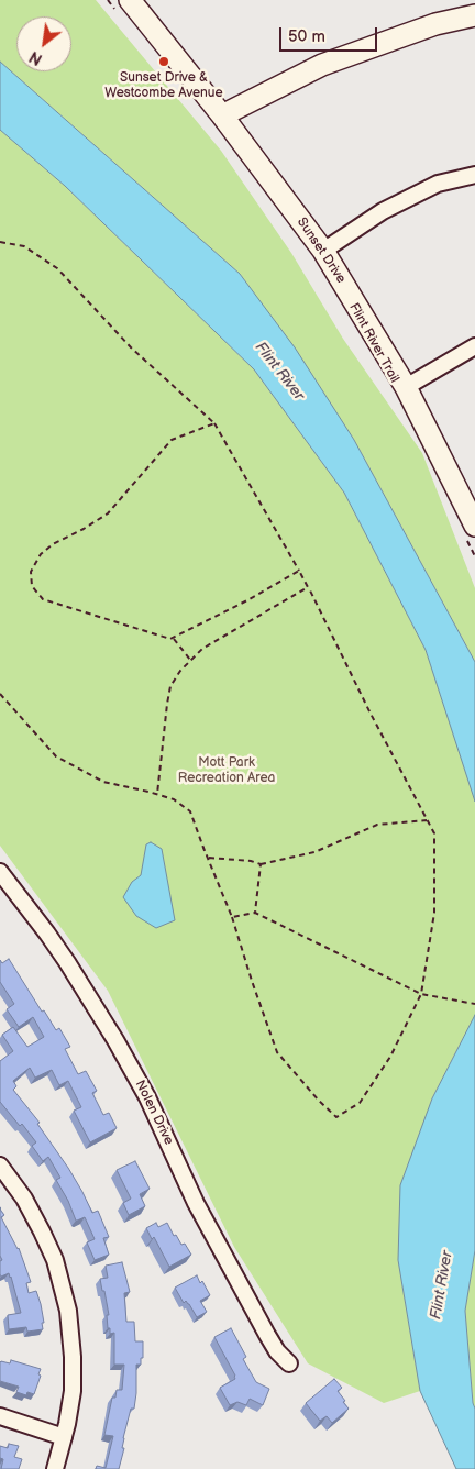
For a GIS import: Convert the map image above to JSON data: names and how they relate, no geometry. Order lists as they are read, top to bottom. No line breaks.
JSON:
{"streets":{"street":["Sunset Drive","Nolen Drive"]},"water":["Flint River"],"parks":["Mott Park Recreation Area"],"places":["Sunset Drive & Westcombe Avenue"],"scale_bar":"50 m","north":"bottom left"}
